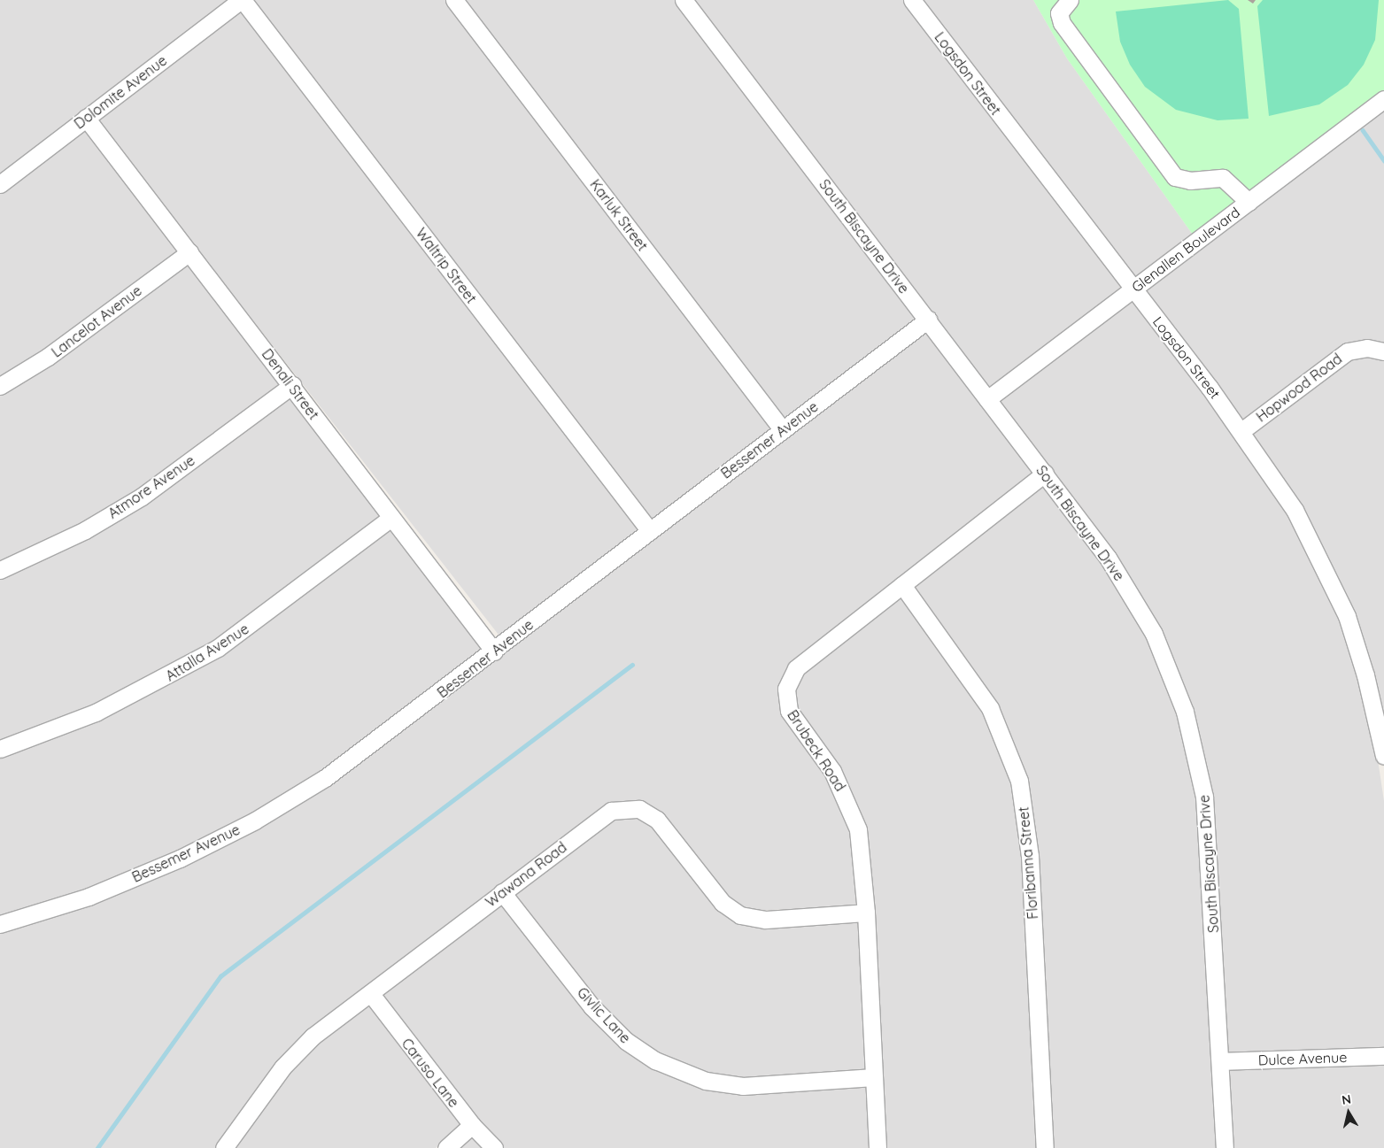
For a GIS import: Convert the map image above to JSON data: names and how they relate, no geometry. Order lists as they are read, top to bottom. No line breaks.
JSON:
{"streets":{"street":["Logsdon Street","Dolomite Avenue","Karluk Street","South Biscayne Drive","Glenallen Boulevard","Waltrip Street","Lancelot Avenue","Denali Street","Hopwood Road","Bessemer Avenue","Atmore Avenue","Attalla Avenue","Brubeck Road","Floribanna Street","Wawana Road","Givlic Lane","Dulce Avenue","Caruso Lane"]},"crossings":[["Logsdon Street","Glenallen Boulevard"],["Logsdon Street","Hopwood Road"],["Dolomite Avenue","Waltrip Street"],["Dolomite Avenue","Denali Street"],["Karluk Street","Bessemer Avenue"],["South Biscayne Drive","Glenallen Boulevard"],["South Biscayne Drive","Bessemer Avenue"],["South Biscayne Drive","Brubeck Road"],["South Biscayne Drive","Dulce Avenue"],["Waltrip Street","Bessemer Avenue"],["Lancelot Avenue","Denali Street"],["Denali Street","Bessemer Avenue"],["Denali Street","Atmore Avenue"],["Denali Street","Attalla Avenue"],["Brubeck Road","Floribanna Street"],["Brubeck Road","Wawana Road"],["Brubeck Road","Givlic Lane"],["Wawana Road","Givlic Lane"],["Wawana Road","Caruso Lane"]],"north":"top"}
